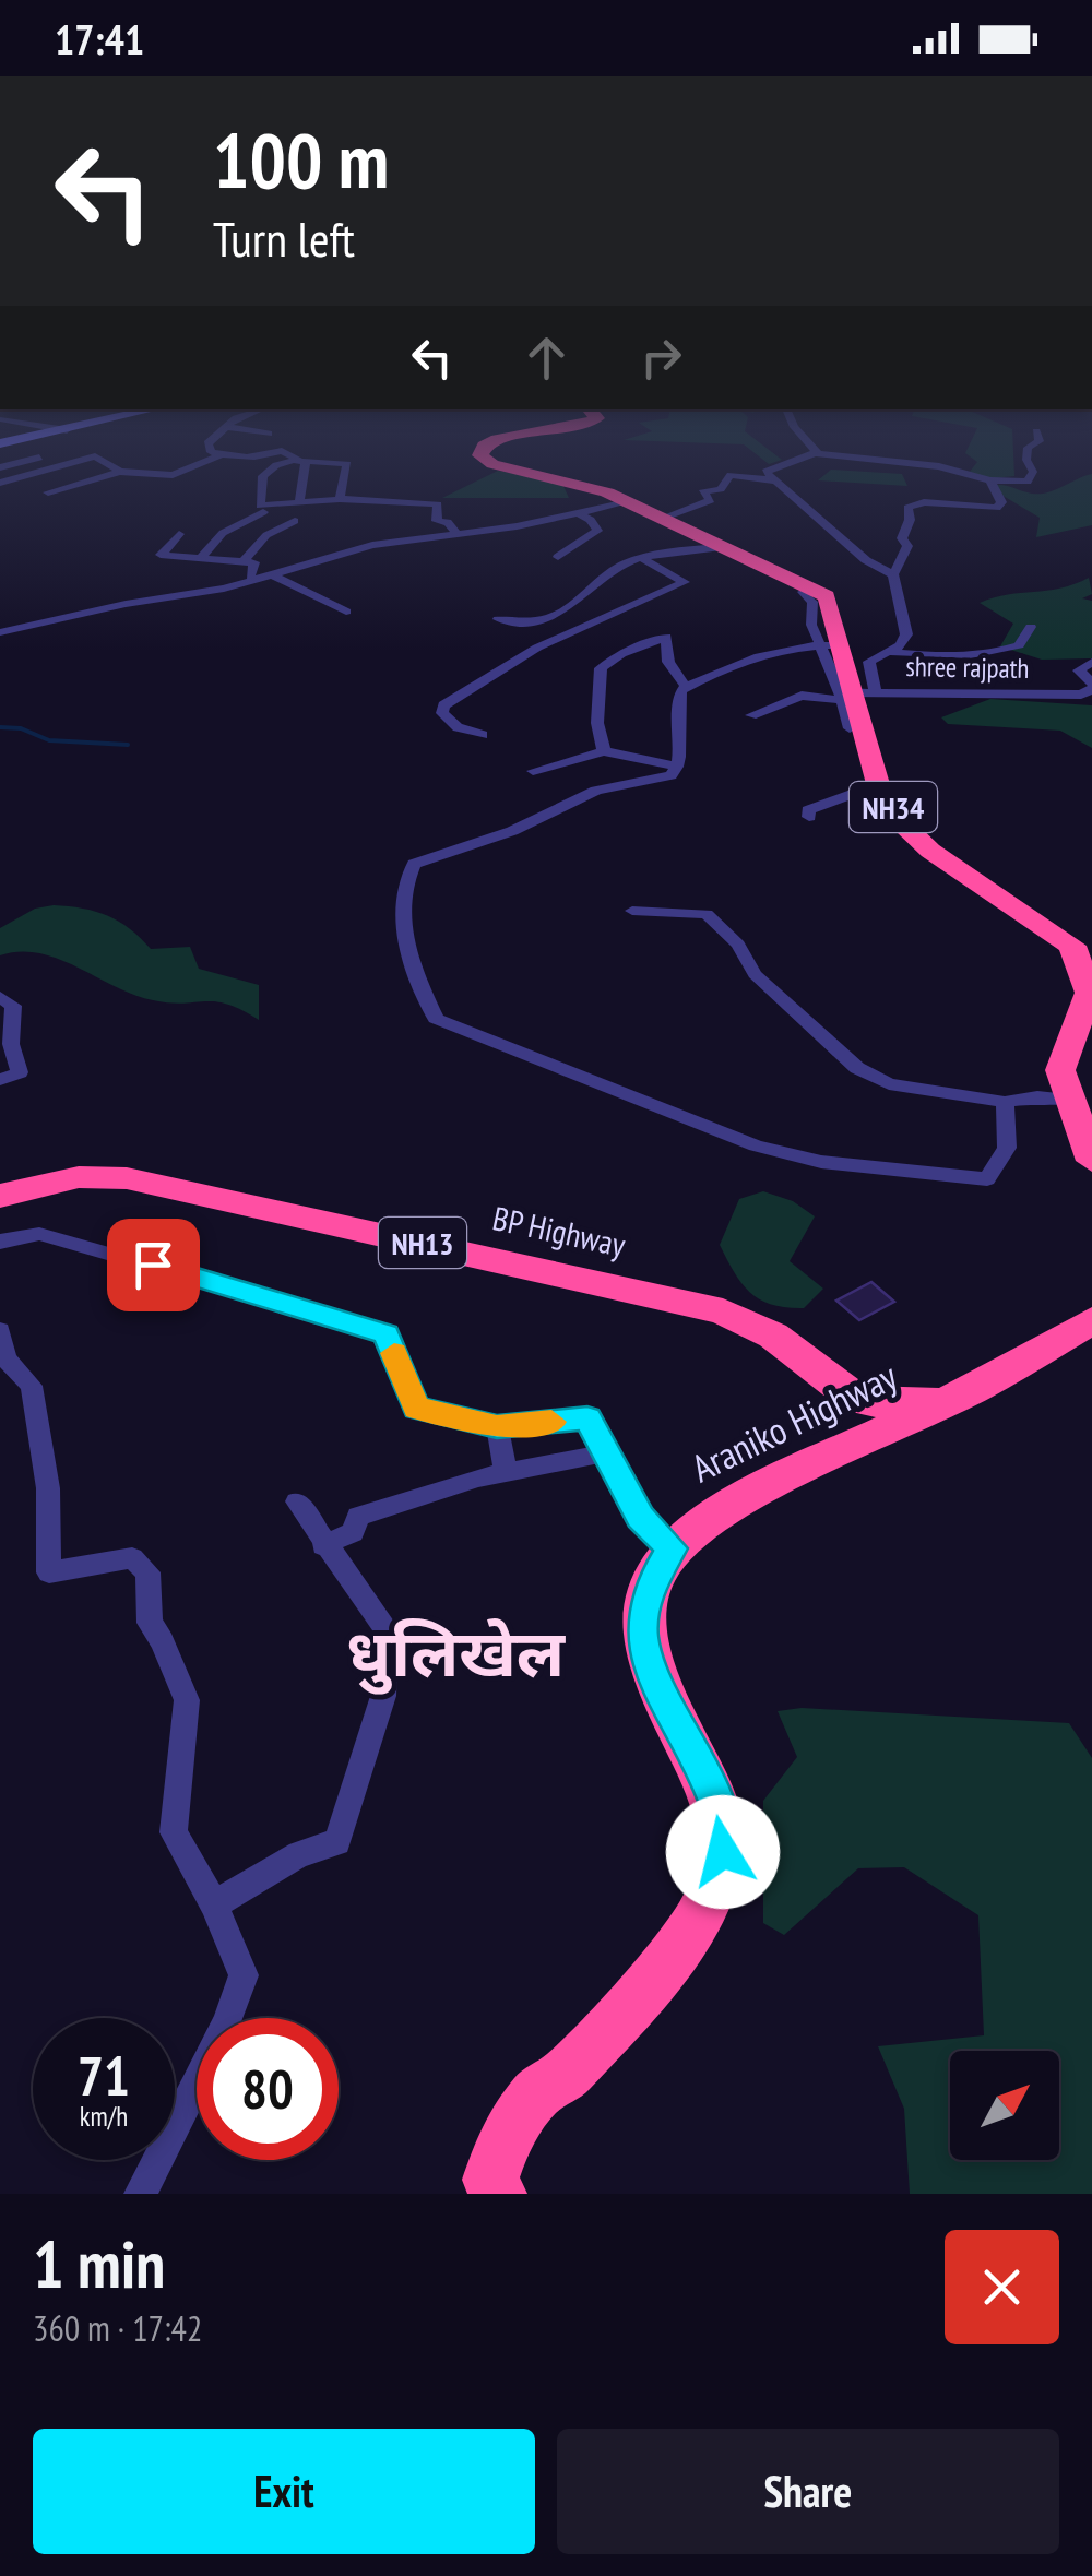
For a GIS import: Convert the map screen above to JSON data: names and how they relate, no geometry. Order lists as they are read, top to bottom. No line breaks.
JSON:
{"streets":{"highway":["NH34","BP Highway","NH13","Araniko Highway"],"street":["shree rajpath"]},"crossings":[["shree rajpath","NH34"],["BP Highway","Araniko Highway"]],"districts":["धुलिखेल"],"north":"top right","page":{"status":"17:41","turn":["100 m","Turn left"],"speed":"71 km/h","limit":"80","heading":["1 min","360 m · 17:42"],"buttons":["Exit","Share"]}}
